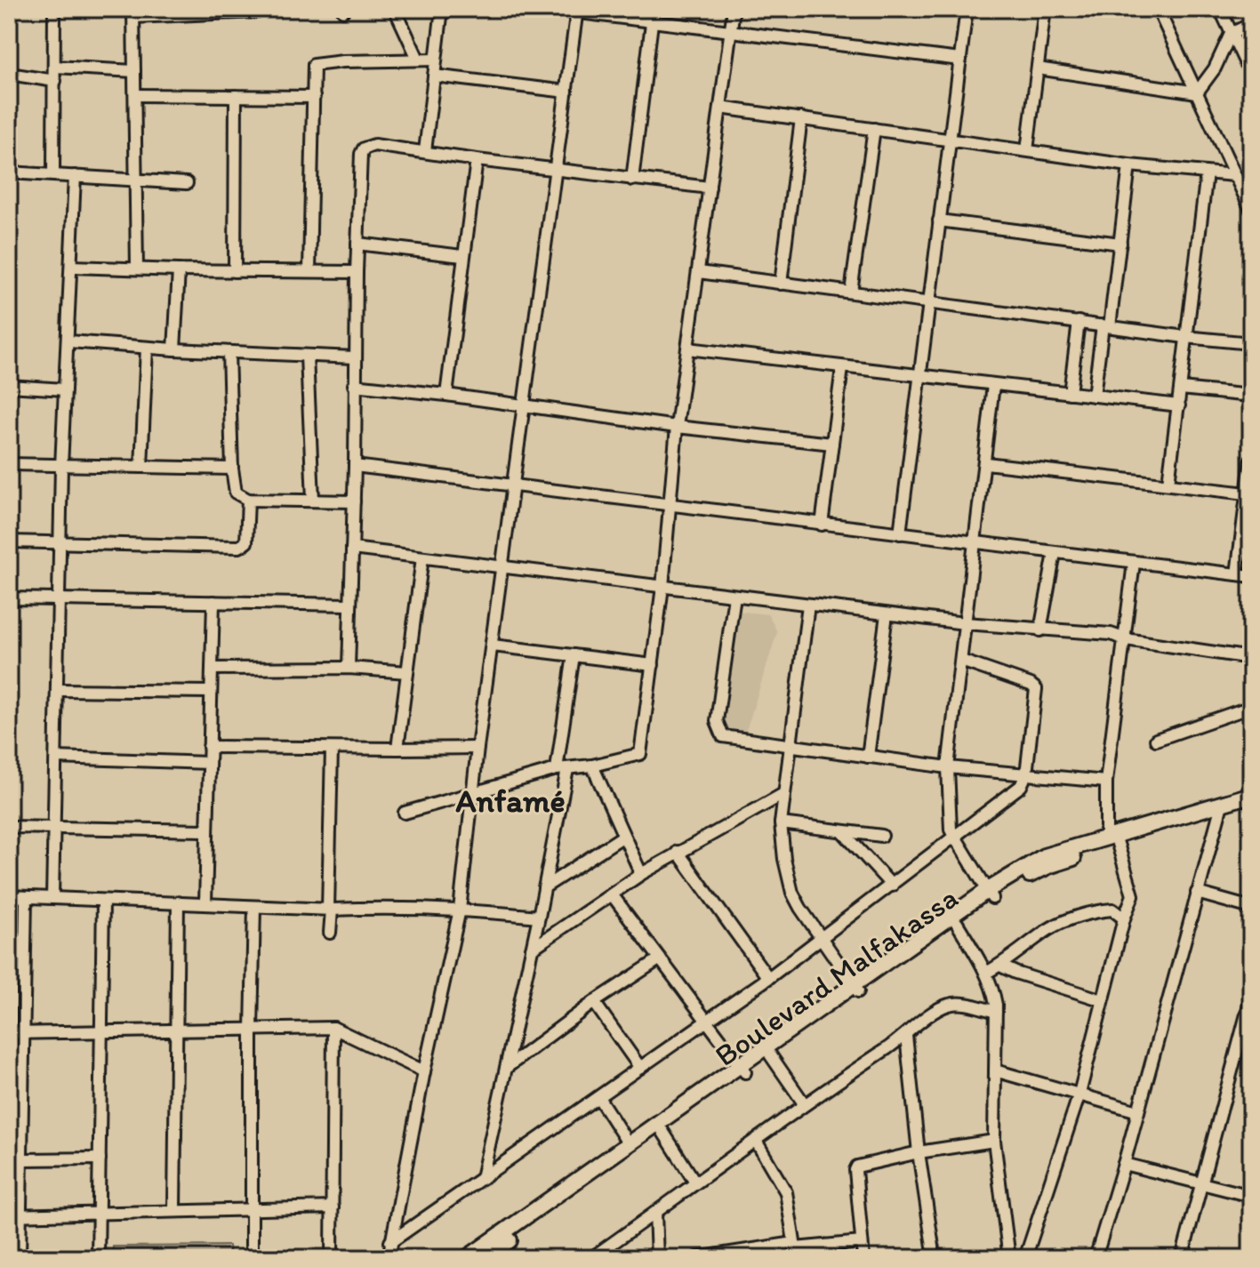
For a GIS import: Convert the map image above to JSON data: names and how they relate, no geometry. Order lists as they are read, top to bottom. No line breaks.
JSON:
{"streets":{"main road":["Boulevard Malfakassa"]},"districts":["Anfamé"]}
